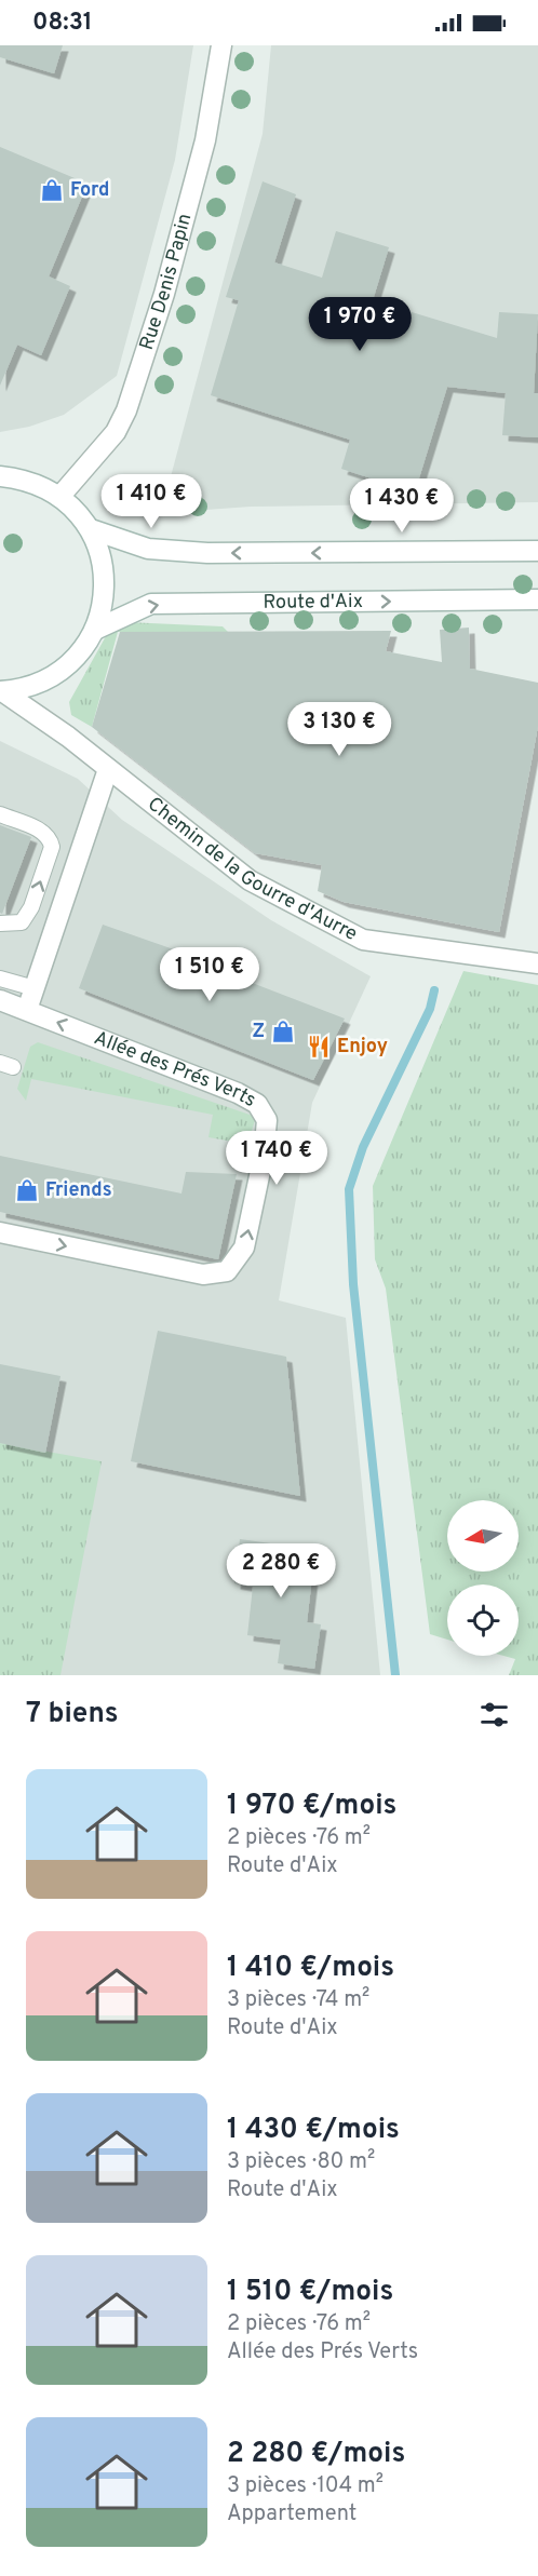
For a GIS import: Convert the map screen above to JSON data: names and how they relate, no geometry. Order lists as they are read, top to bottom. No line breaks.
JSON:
{"streets":{"street":["Rue Denis Papin","Route d'Aix","Chemin de la Gourre d'Aurre","Allée des Prés Verts"]},"places":{"shop":["Ford","Z","Friends"],"restaurant":["Enjoy"]},"north":"left","page":{"status":"08:31","price":["1 970 €","1 410 €","1 430 €","3 130 €","1 510 €","1 740 €","2 280 €"],"heading":"7 biens","list":[{"name":"1 970 €/mois","note":"2 pièces · 76 m² · Route d'Aix"},{"name":"1 410 €/mois","note":"3 pièces · 74 m² · Route d'Aix"},{"name":"1 430 €/mois","note":"3 pièces · 80 m² · Route d'Aix"},{"name":"1 510 €/mois","note":"2 pièces · 76 m² · Allée des Prés Verts"},{"name":"2 280 €/mois","note":"3 pièces · 104 m² · Appartement"}]}}
